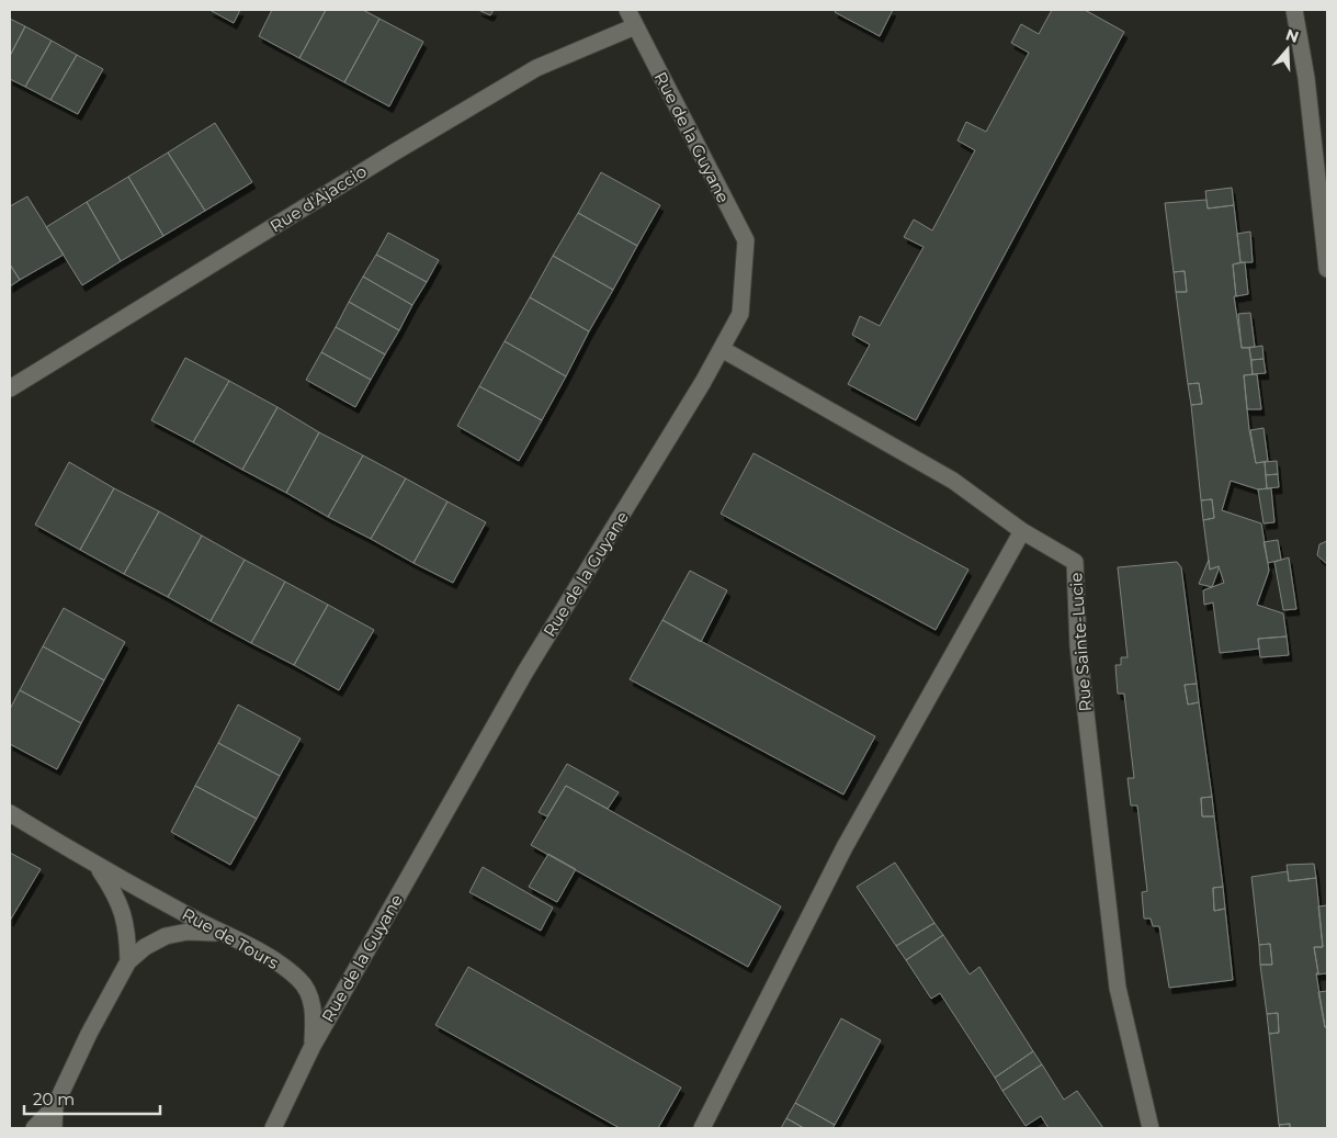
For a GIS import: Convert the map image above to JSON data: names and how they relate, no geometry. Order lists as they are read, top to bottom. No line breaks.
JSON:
{"streets":{"street":["Rue de la Guyane","Rue d'Ajaccio","Rue Sainte-Lucie","Rue de Tours"]},"crossings":[["Rue de la Guyane","Rue d'Ajaccio"],["Rue de la Guyane","Rue Sainte-Lucie"],["Rue de la Guyane","Rue de Tours"]],"scale_bar":"20 m","north":"top"}
